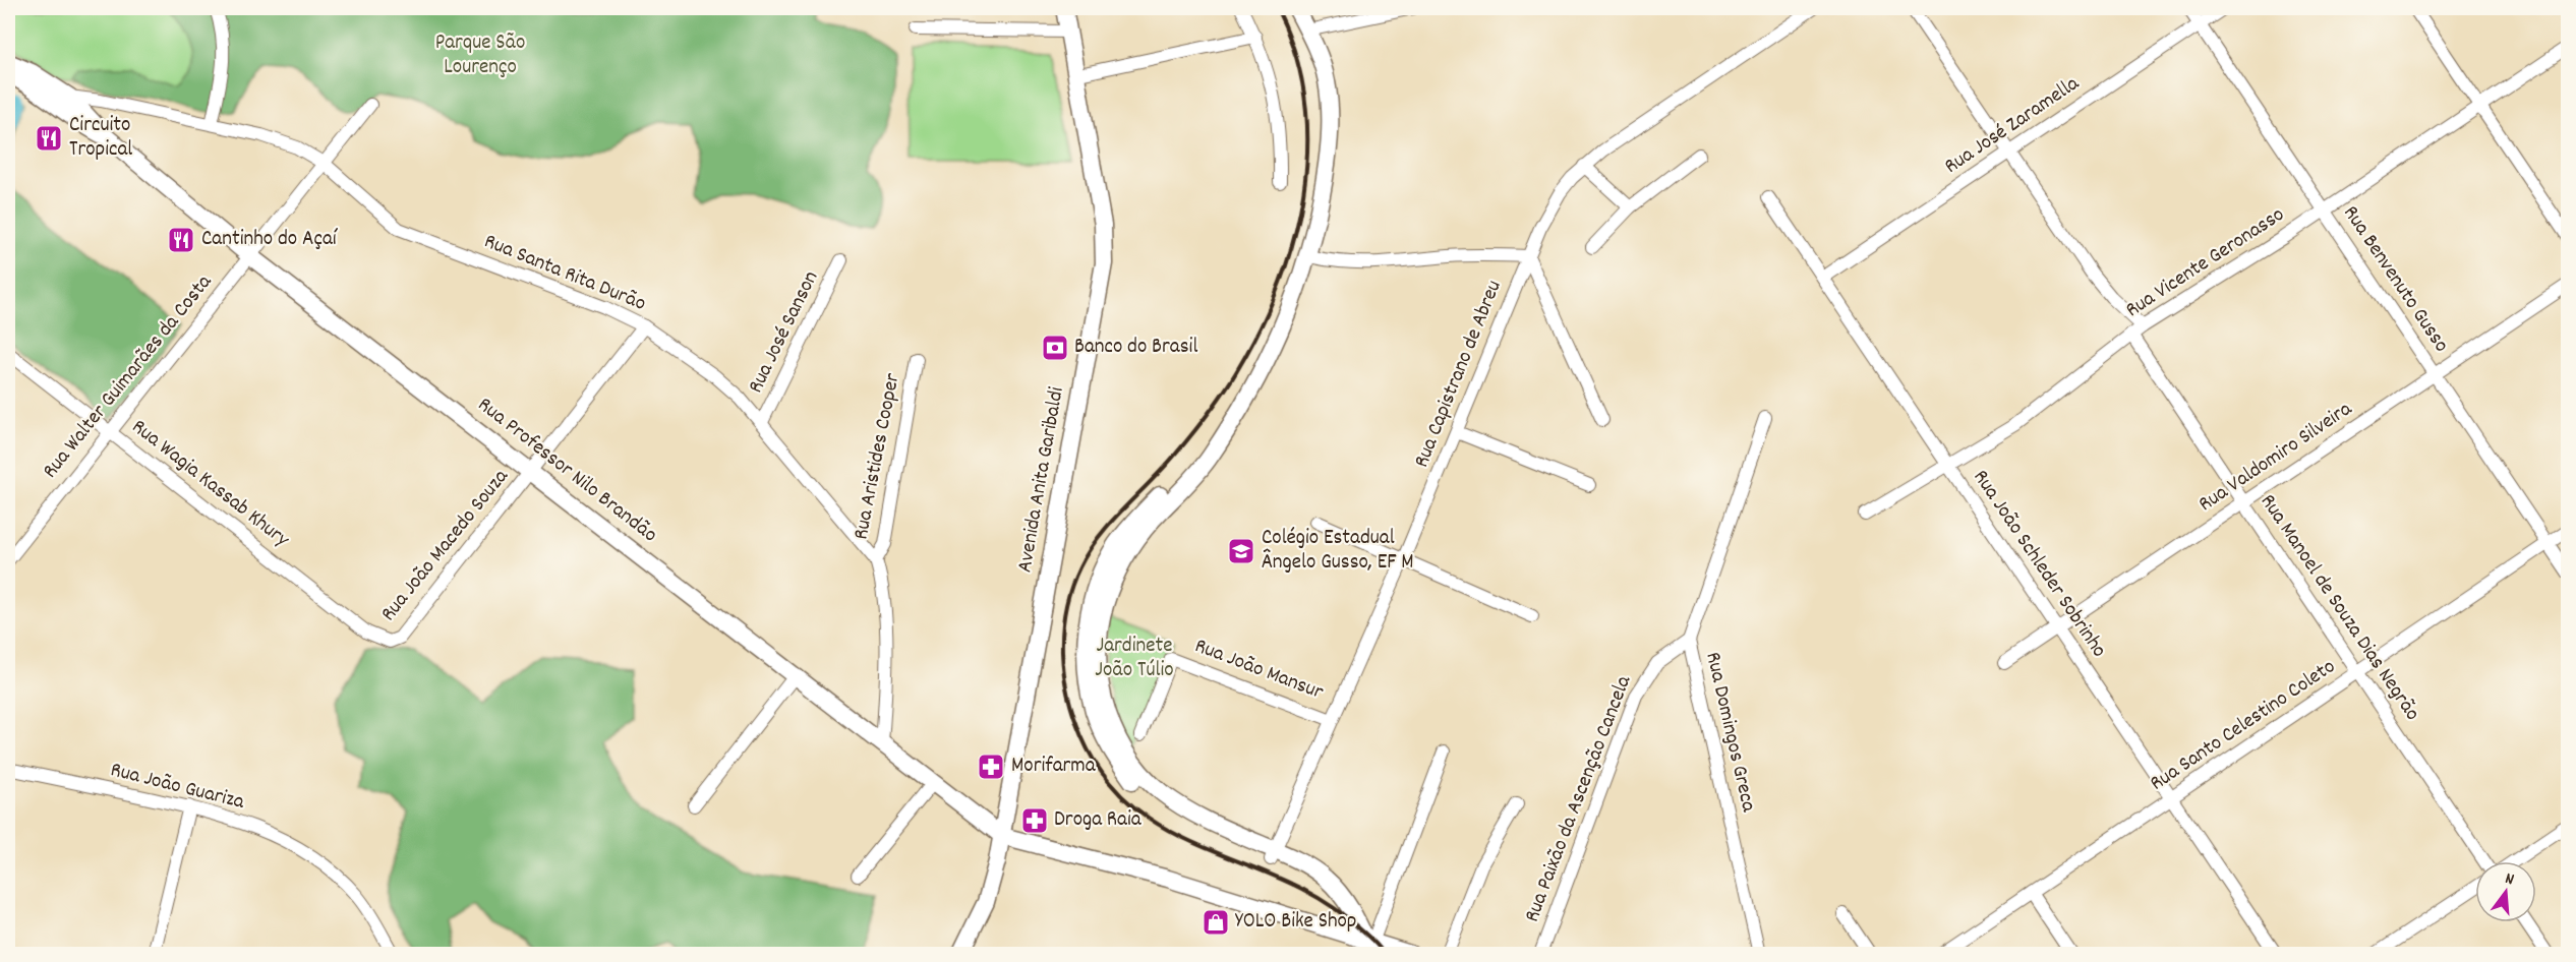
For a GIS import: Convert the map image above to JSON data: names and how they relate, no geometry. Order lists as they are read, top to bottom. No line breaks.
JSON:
{"streets":{"main road":["Rua Professor Nilo Brandão","Avenida Anita Garibaldi"],"street":["Rua José Zaramella","Rua Vicente Geronasso","Rua Santa Rita Durão","Rua Benvenuto Gusso","Rua José Sanson","Rua Capistrano de Abreu","Rua Walter Guimarães da Costa","Rua Aristides Cooper","Rua Valdomiro Silveira","Rua Wagia Kassab Khury","Rua João Macedo Souza","Rua João Schleder Sobrinho","Rua Manoel de Souza Dias Negrão","Rua João Mansur","Rua Santo Celestino Coleto","Rua Domingos Greca","Rua João Guariza","Rua Paixão da Ascenção Cancela"]},"crossings":[["Rua José Zaramella","Rua Benvenuto Gusso"],["Rua José Zaramella","Rua João Schleder Sobrinho"],["Rua Vicente Geronasso","Rua Benvenuto Gusso"],["Rua Vicente Geronasso","Rua João Schleder Sobrinho"],["Rua Vicente Geronasso","Rua Manoel de Souza Dias Negrão"],["Rua Santa Rita Durão","Rua José Sanson"],["Rua Santa Rita Durão","Rua Walter Guimarães da Costa"],["Rua Santa Rita Durão","Rua Aristides Cooper"],["Rua Santa Rita Durão","Rua Professor Nilo Brandão"],["Rua Santa Rita Durão","Rua João Macedo Souza"],["Rua Benvenuto Gusso","Rua Valdomiro Silveira"],["Rua Benvenuto Gusso","Rua Santo Celestino Coleto"],["Rua Capistrano de Abreu","Rua João Mansur"],["Rua Walter Guimarães da Costa","Rua Professor Nilo Brandão"],["Rua Walter Guimarães da Costa","Rua Wagia Kassab Khury"],["Rua Valdomiro Silveira","Rua João Schleder Sobrinho"],["Rua Valdomiro Silveira","Rua Manoel de Souza Dias Negrão"],["Rua Professor Nilo Brandão","Avenida Anita Garibaldi"],["Rua Professor Nilo Brandão","Rua João Macedo Souza"],["Rua Wagia Kassab Khury","Rua João Macedo Souza"],["Rua João Schleder Sobrinho","Rua Santo Celestino Coleto"],["Rua Manoel de Souza Dias Negrão","Rua Santo Celestino Coleto"],["Rua Domingos Greca","Rua Paixão da Ascenção Cancela"]],"parks":["Parque São Lourenço","Jardinete João Túlio"],"places":{"restaurant":["Circuito Tropical","Cantinho do Açaí"],"bank":["Banco do Brasil"],"school or university":["Colégio Estadual Ângelo Gusso, EF M"],"pharmacy":["Morifarma","Droga Raia"],"shop":["YOLO Bike Shop"]},"north":"top"}
